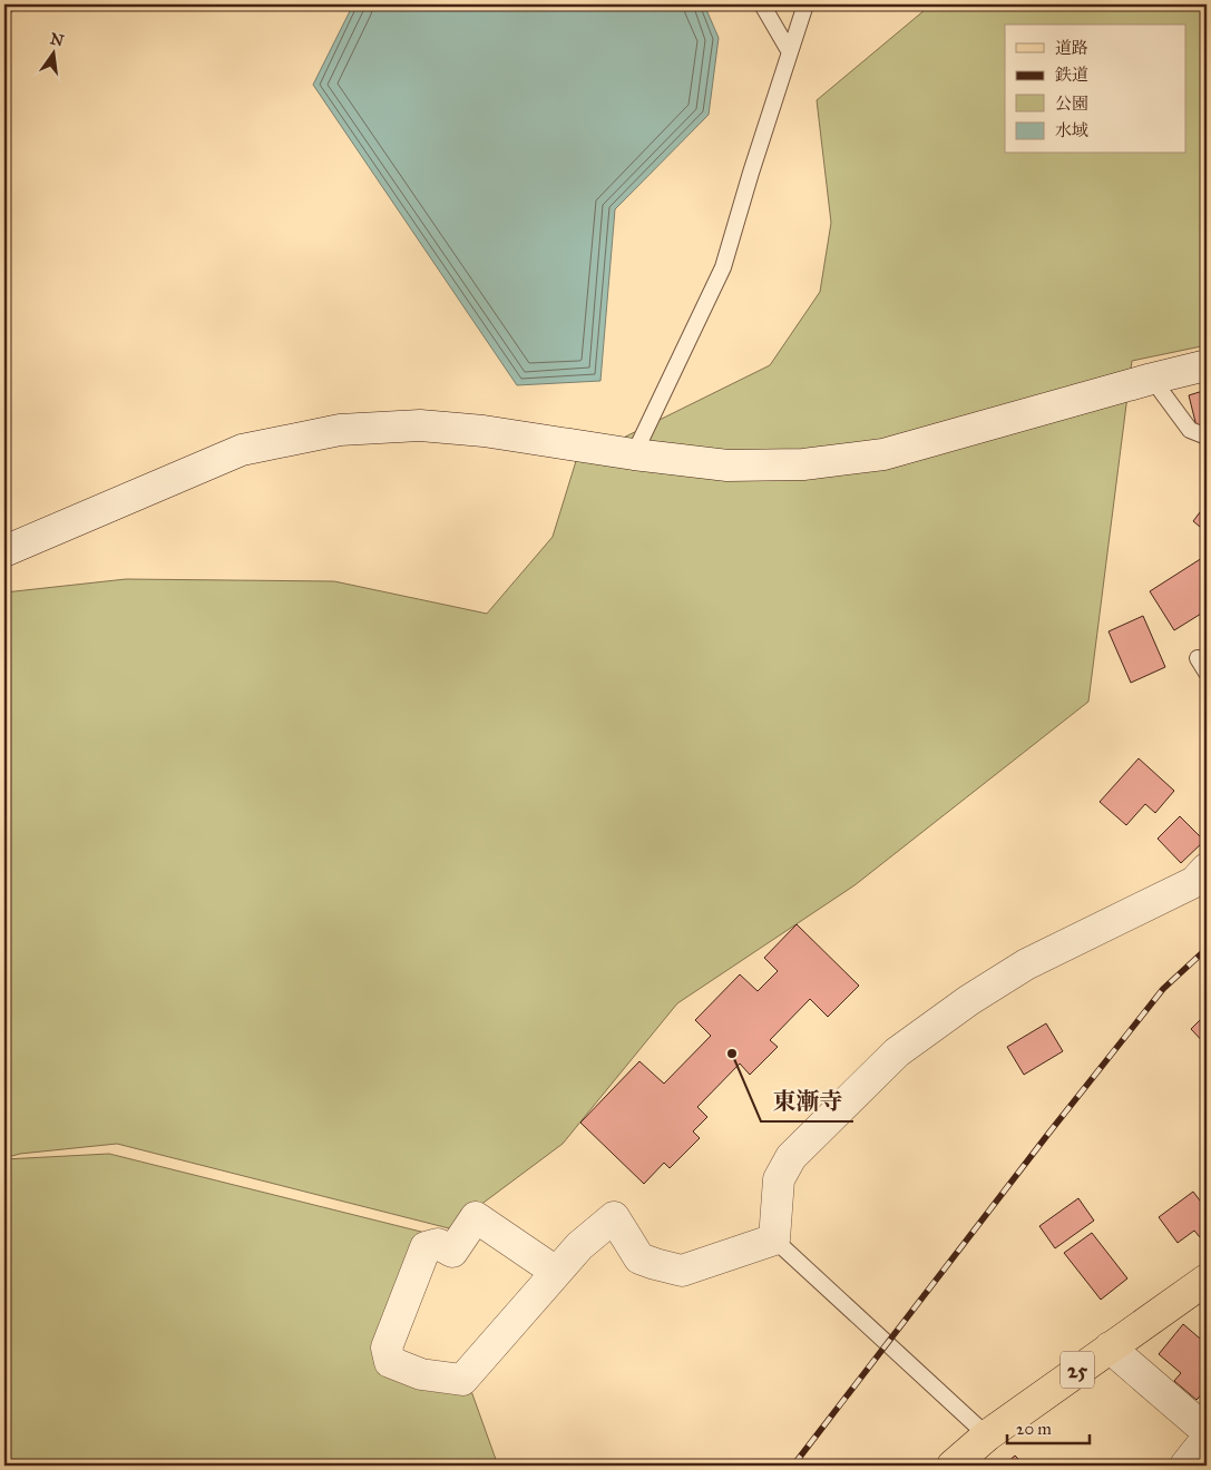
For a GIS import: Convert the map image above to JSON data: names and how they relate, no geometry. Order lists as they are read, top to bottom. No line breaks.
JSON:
{"streets":{"main road":["25"]},"places":["東漸寺"],"legend":["道路","鉄道","公園","水域"],"scale_bar":"20 m","north":"top"}
